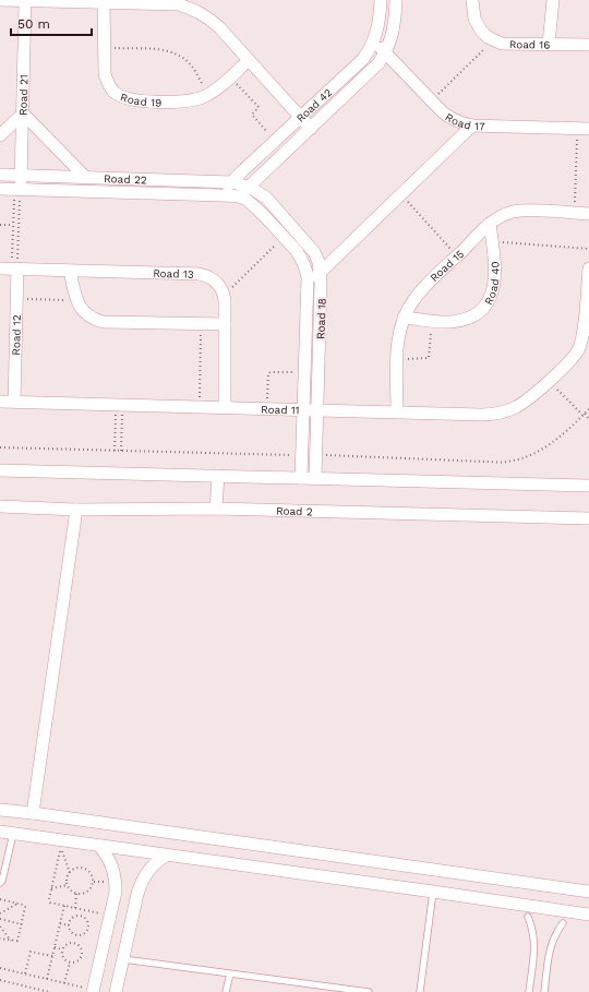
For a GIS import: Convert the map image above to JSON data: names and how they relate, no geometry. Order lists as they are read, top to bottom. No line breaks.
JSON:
{"streets":{"street":["Road 16","Road 21","Road 19","Road 42","Road 17","Road 22","Road 15","Road 13","Road 40","Road 18","Road 12","Road 11","Road 2"]},"crossings":[["Road 21","Road 22"],["Road 42","Road 17"],["Road 42","Road 22"],["Road 42","Road 18"],["Road 22","Road 18"],["Road 15","Road 40"],["Road 15","Road 11"],["Road 13","Road 12"],["Road 18","Road 11"],["Road 12","Road 11"]],"scale_bar":"50 m"}
